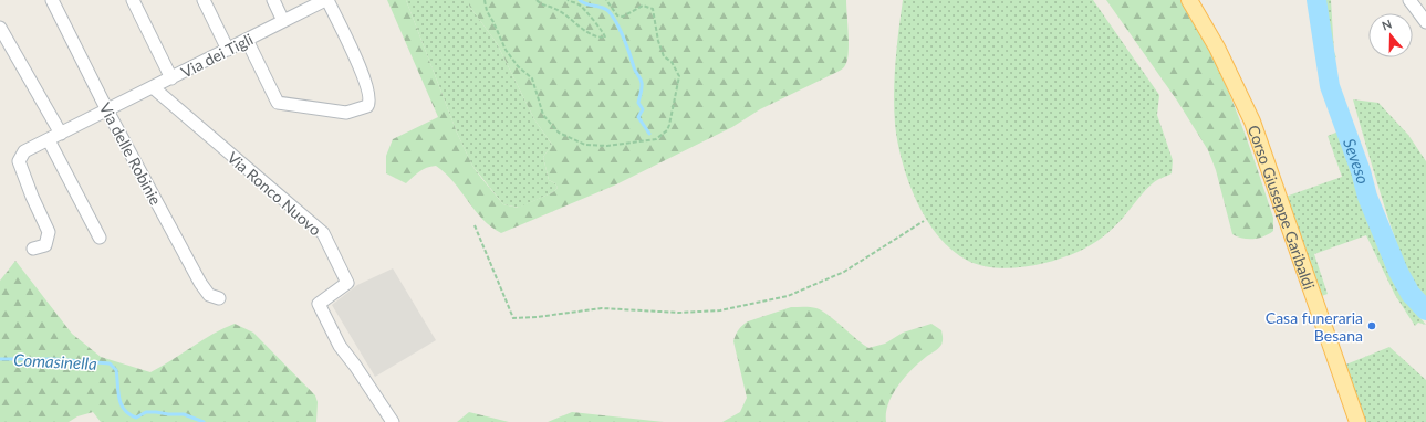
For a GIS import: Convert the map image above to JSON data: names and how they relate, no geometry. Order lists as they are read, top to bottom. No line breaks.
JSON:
{"streets":{"main road":["Corso Giuseppe Garibaldi"],"street":["Via dei Tigli","Via delle Robinie","Via Ronco Nuovo"]},"crossings":[["Via dei Tigli","Via delle Robinie"],["Via dei Tigli","Via Ronco Nuovo"]],"water":["Seveso","Comasinella"],"places":["Casa funeraria Besana"],"north":"top"}
